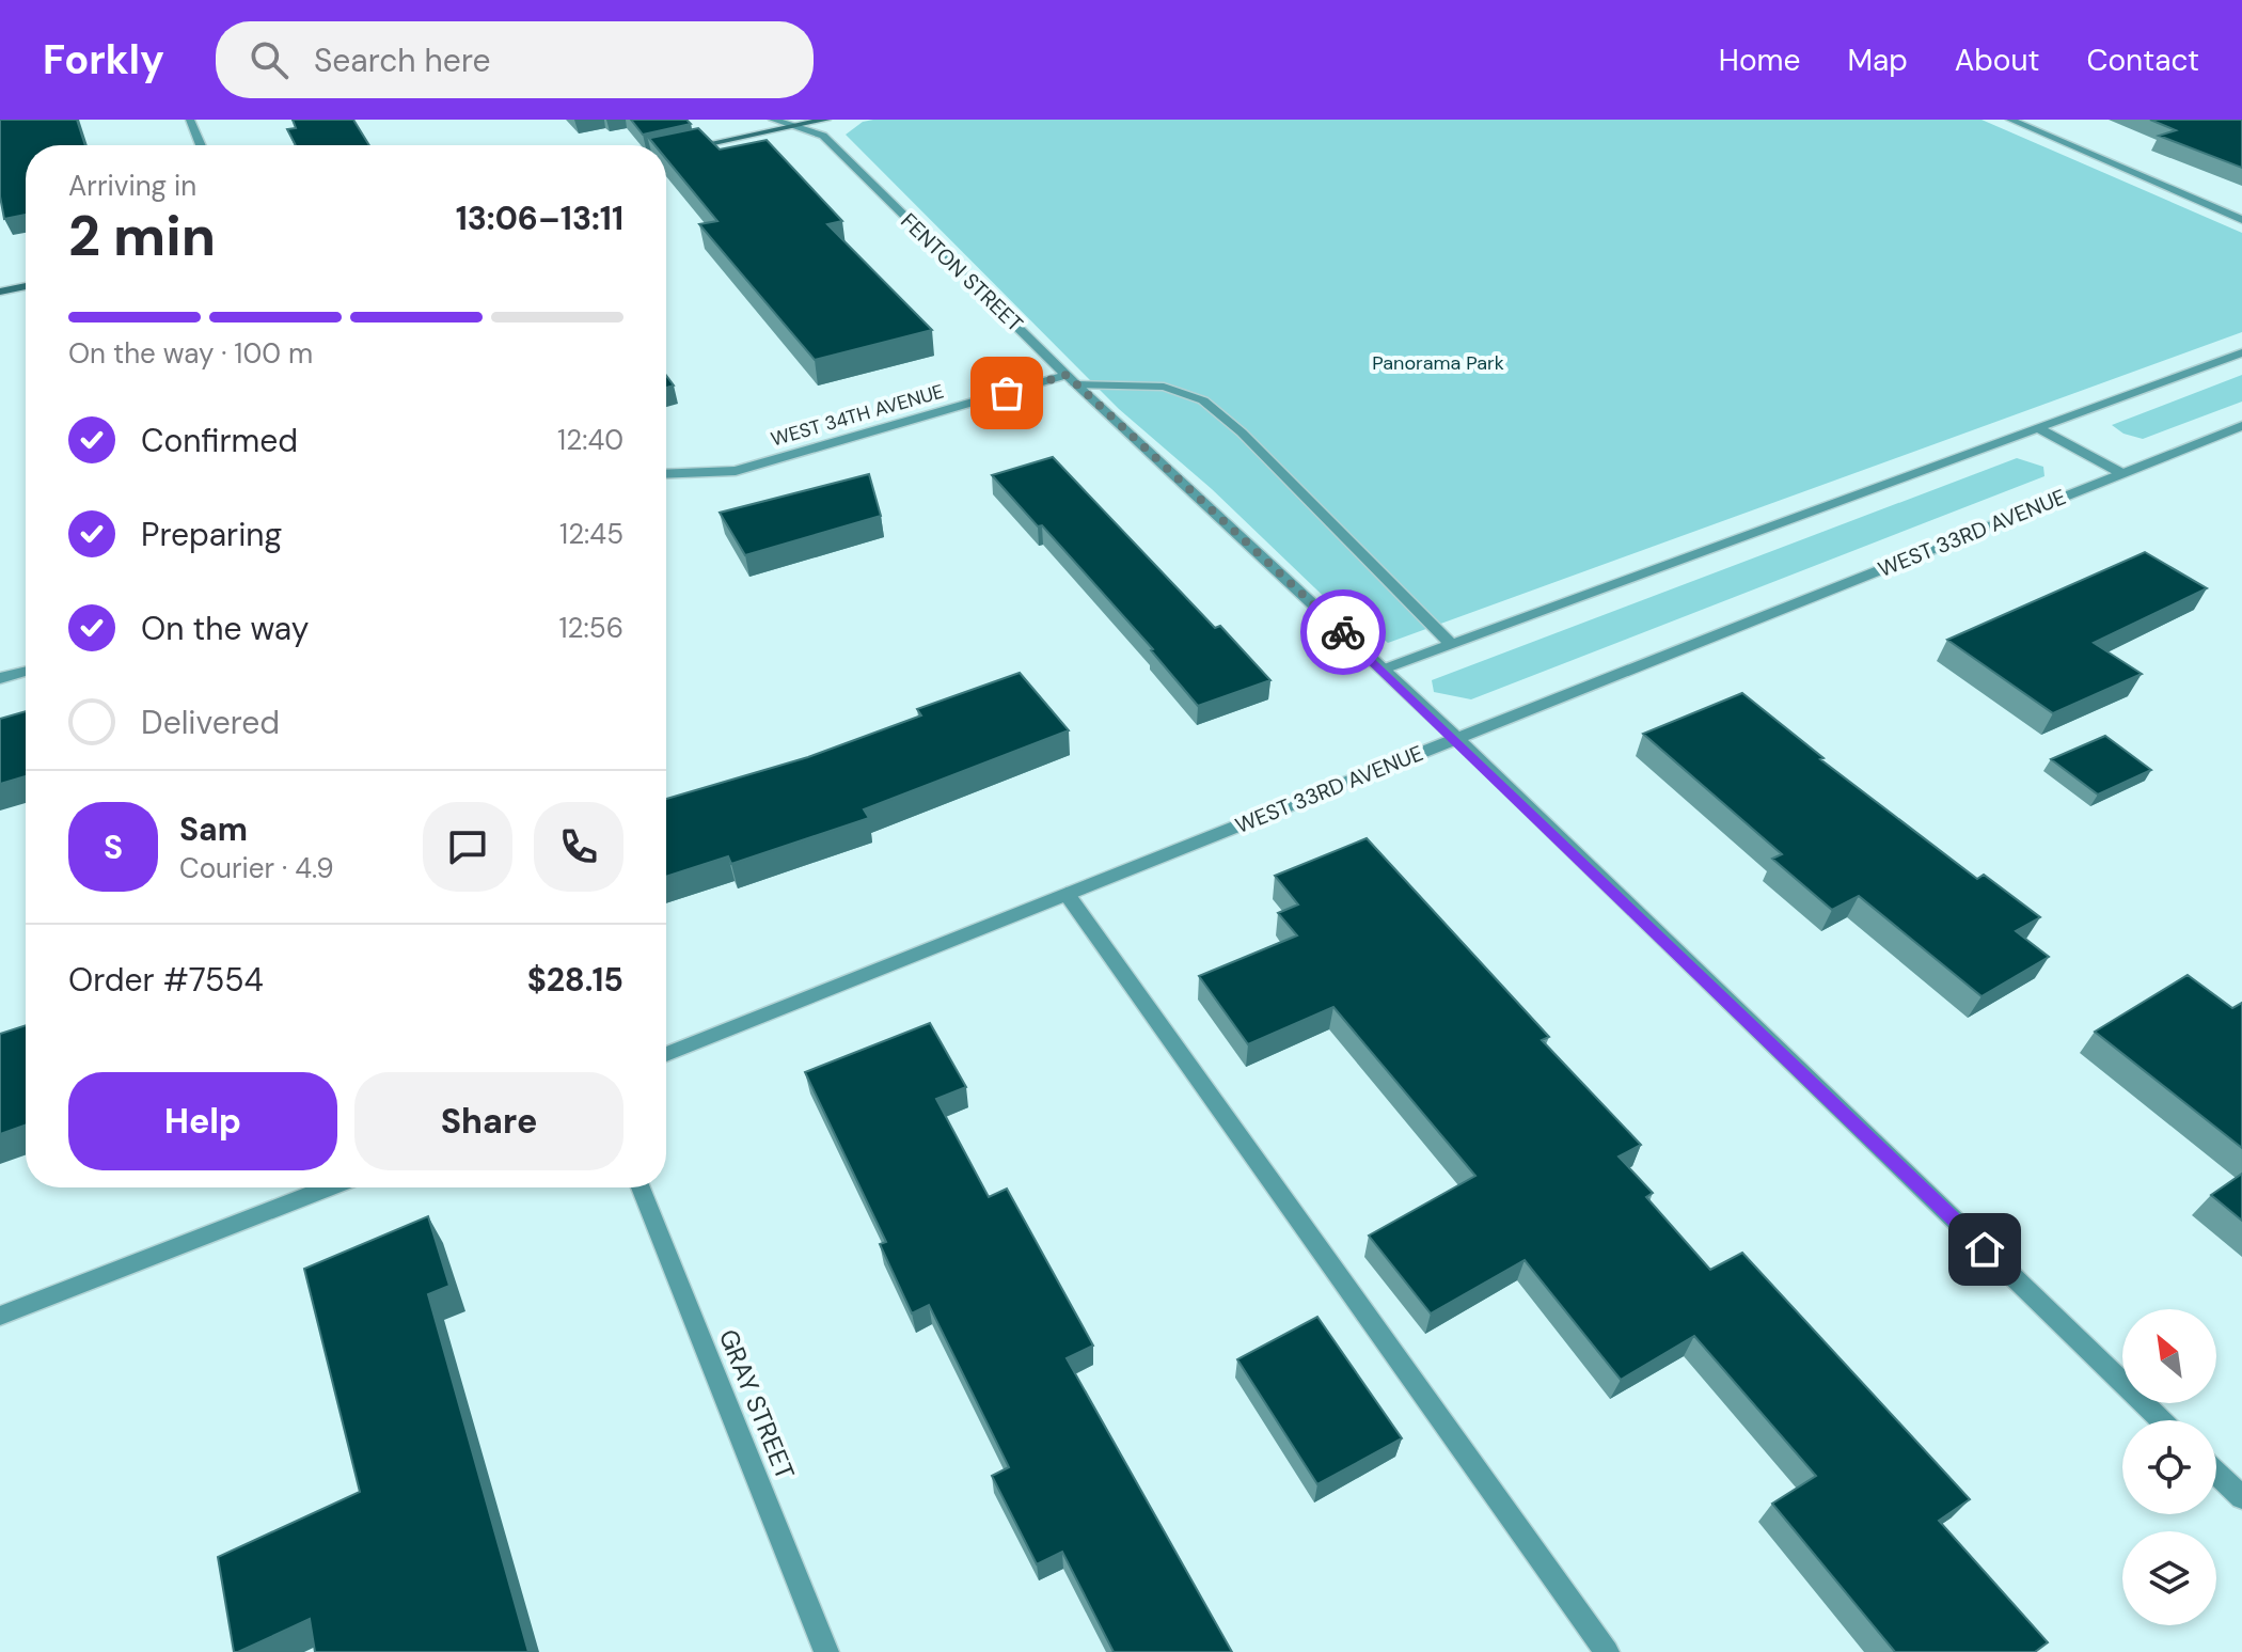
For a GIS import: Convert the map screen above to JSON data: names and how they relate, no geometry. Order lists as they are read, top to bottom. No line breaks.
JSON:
{"streets":{"street":["FENTON STREET","WEST 34TH AVENUE","WEST 33RD AVENUE","GRAY STREET"]},"crossings":[["FENTON STREET","WEST 34TH AVENUE"],["FENTON STREET","WEST 33RD AVENUE"]],"parks":["Panorama Park"],"north":"top left","page":{"header":"Forkly","search":"Search here","nav":["Home","Map","About","Contact"],"heading":["2 min","Arriving in","13:06–13:11"],"panel":["Sam","Courier · 4.9","Order #7554","$28.15"],"bar":"On the way · 100 m","list":[["Confirmed","12:40"],["Preparing","12:45"],["On the way","12:56"],"Delivered"],"round":"S","buttons":["Help","Share"]}}
